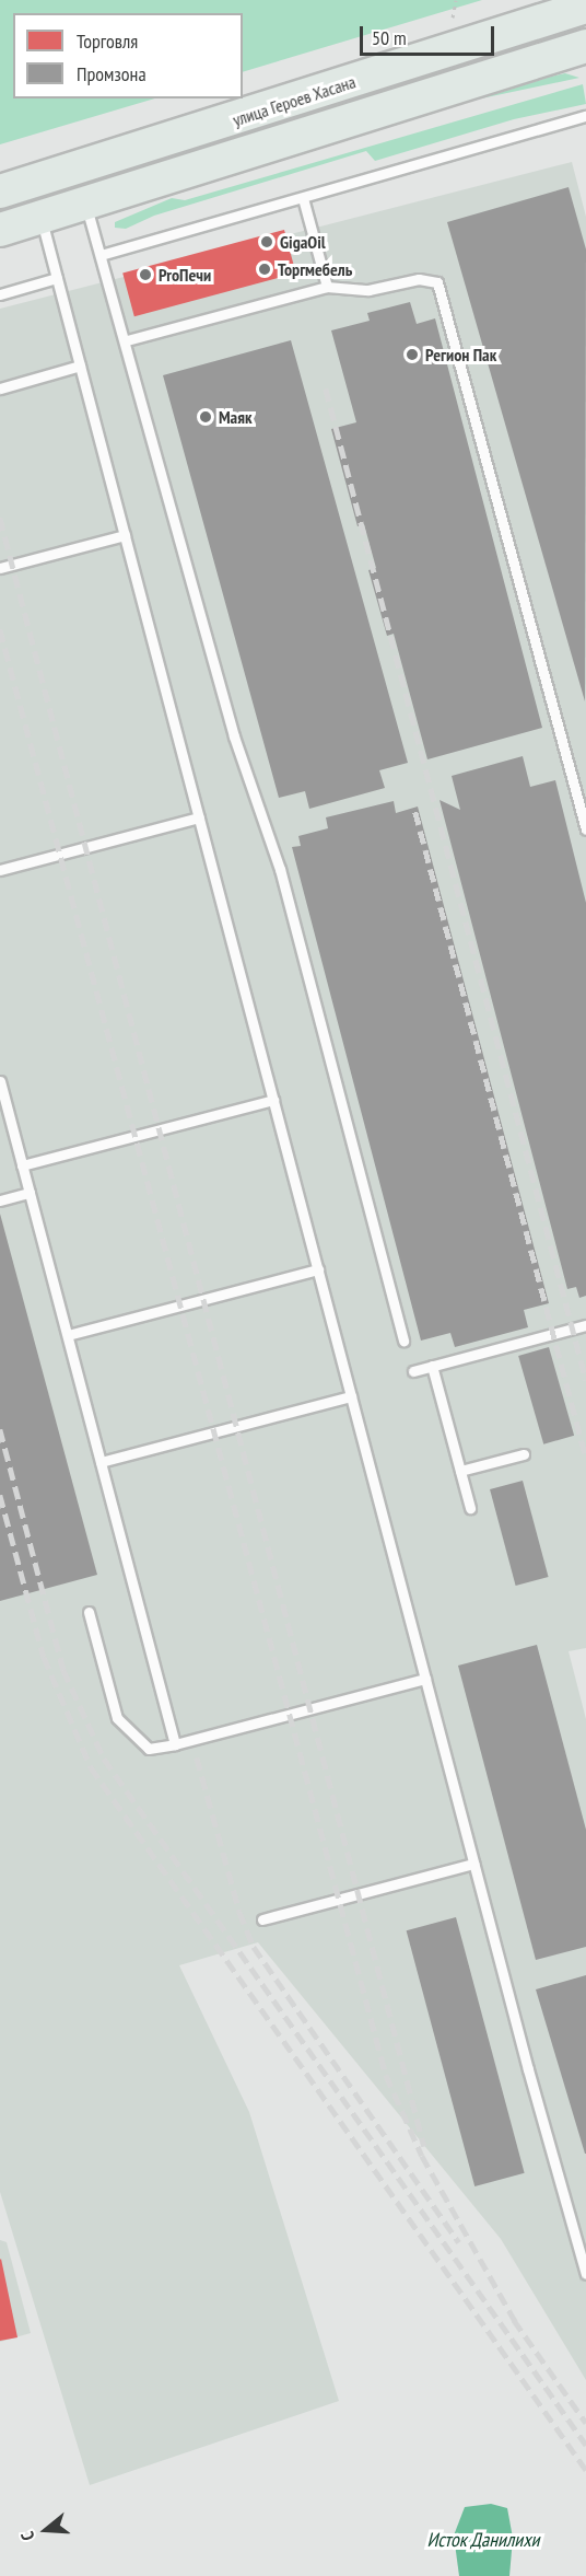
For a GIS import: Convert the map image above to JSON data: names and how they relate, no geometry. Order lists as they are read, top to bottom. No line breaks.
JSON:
{"streets":{"main road":["улица Героев Хасана"]},"water":["Исток Данилихи"],"places":["GigaOil","Торгмебель","ProПечи","Регион Пак","Маяк"],"legend":["Торговля","Промзона"],"scale_bar":"50 m","north":"left"}
